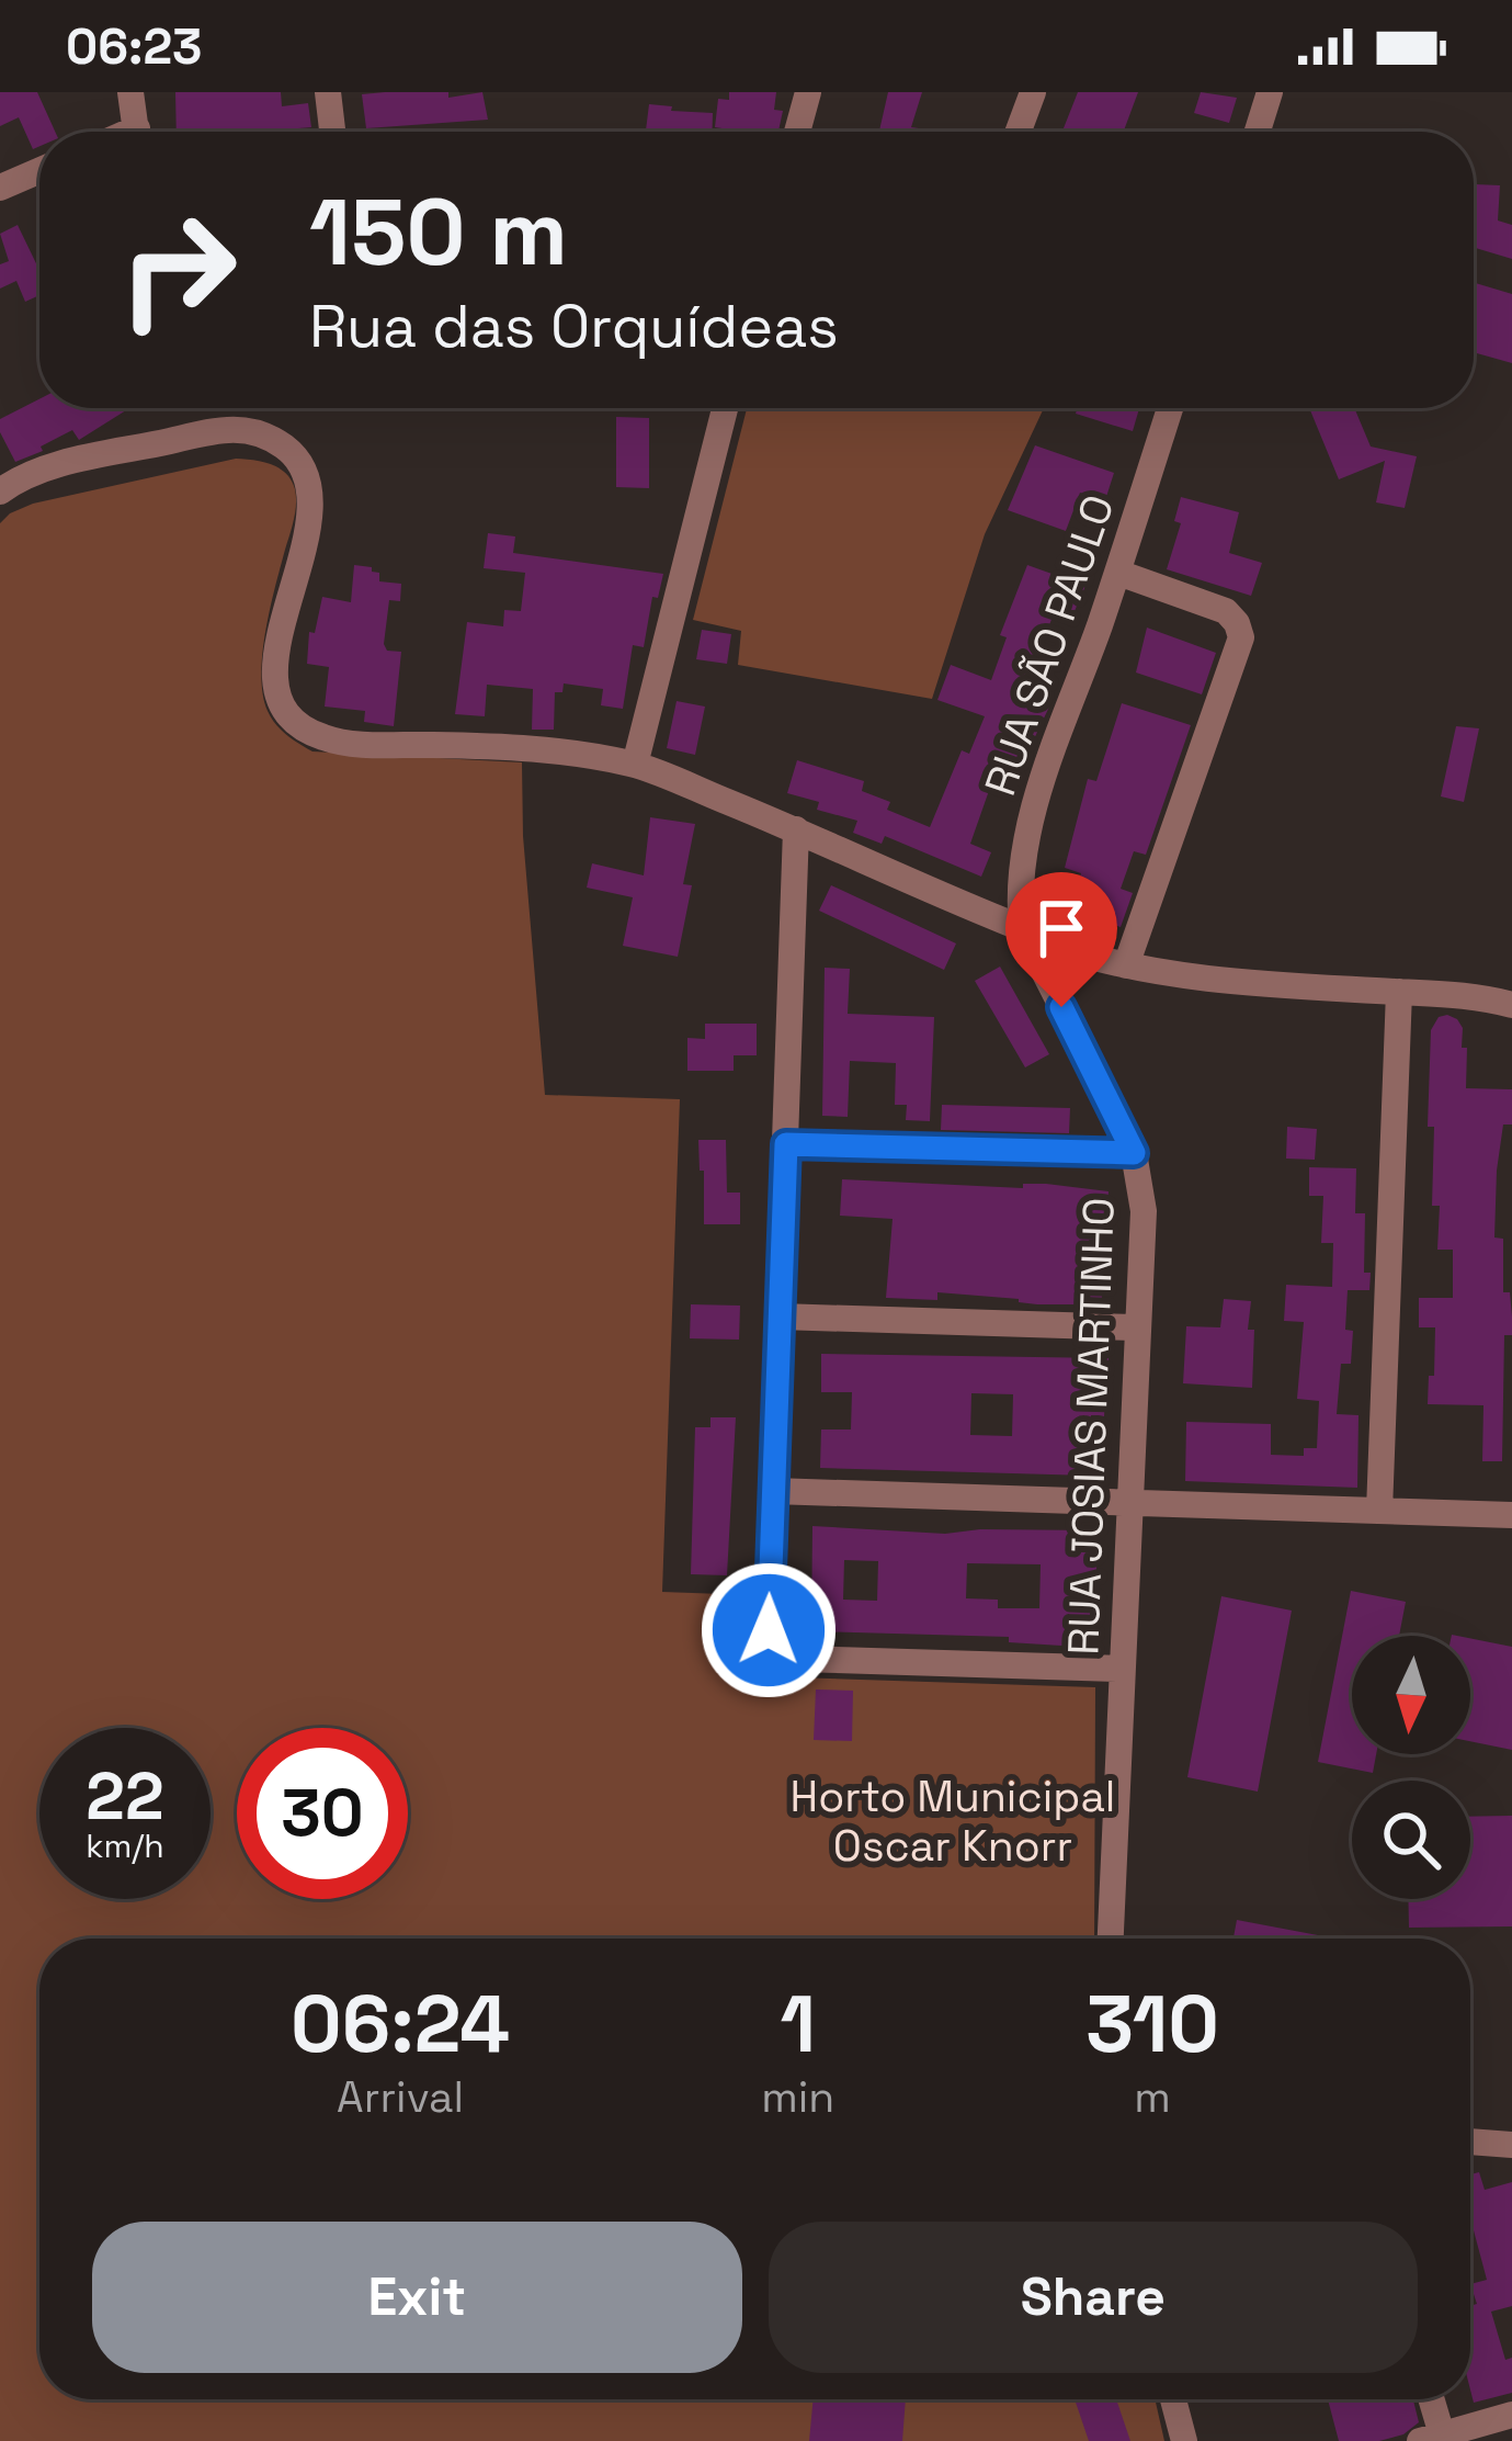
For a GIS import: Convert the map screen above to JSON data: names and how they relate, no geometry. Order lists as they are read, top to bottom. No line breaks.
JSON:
{"streets":{"street":["RUA SÃO PAULO","RUA JOSIAS MARTINHO"]},"crossings":[["RUA SÃO PAULO","RUA JOSIAS MARTINHO"]],"parks":["Horto Municipal Oscar Knorr"],"north":"bottom","page":{"status":"06:23","turn":["150 m","Rua das Orquídeas"],"speed":"22 km/h","limit":"30","eta":["06:24","Arrival","1","min","310","m"],"buttons":["Exit","Share"]}}
